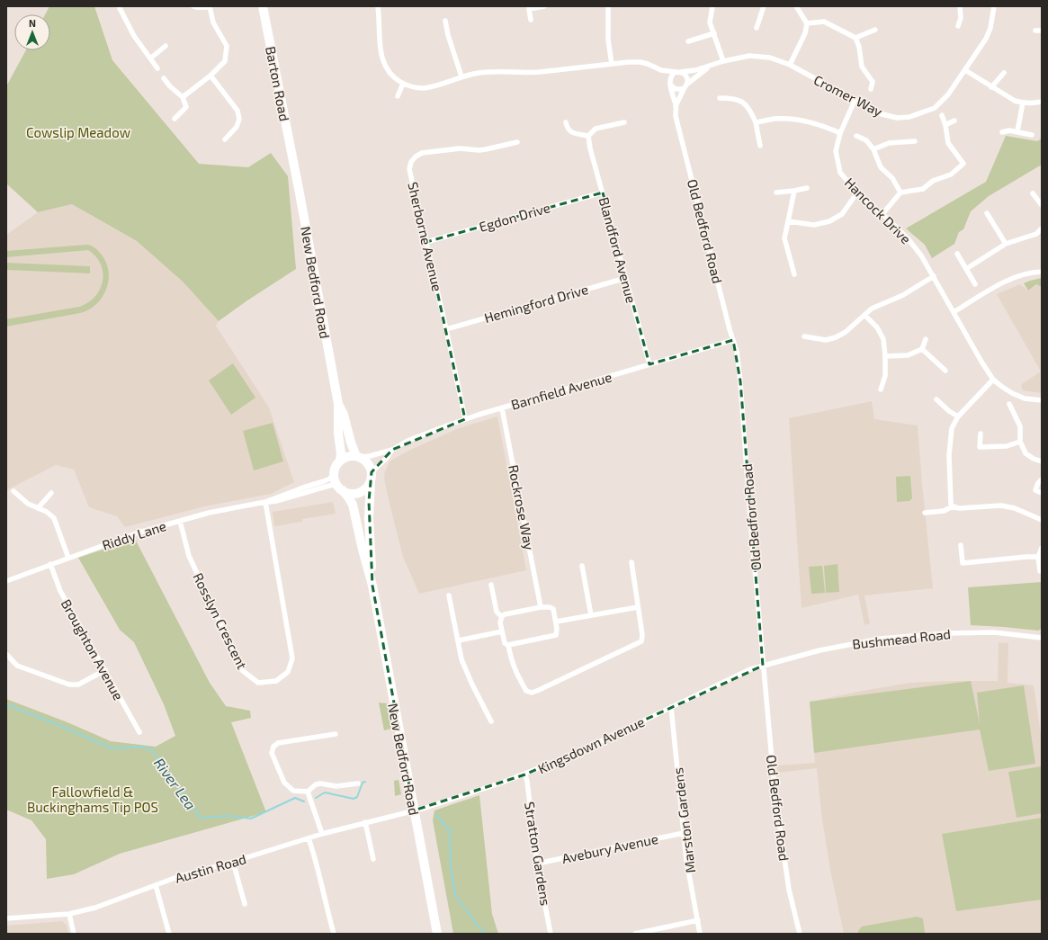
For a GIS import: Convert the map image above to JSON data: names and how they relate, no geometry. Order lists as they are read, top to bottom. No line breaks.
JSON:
{"streets":{"highway":["Barton Road","New Bedford Road"],"street":["Cromer Way","Hancock Drive","Egdon Drive","Old Bedford Road","Sherborne Avenue","Blandford Avenue","Hemingford Drive","Barnfield Avenue","Rockrose Way","Riddy Lane","Rosslyn Crescent","Bushmead Road","Broughton Avenue","Kingsdown Avenue","Marston Gardens","Avebury Avenue","Stratton Gardens","Austin Road"]},"crossings":[["Barton Road","New Bedford Road"],["Cromer Way","Hancock Drive"],["Cromer Way","Old Bedford Road"],["Egdon Drive","Sherborne Avenue"],["Egdon Drive","Blandford Avenue"],["Old Bedford Road","Barnfield Avenue"],["Old Bedford Road","Bushmead Road"],["Old Bedford Road","Kingsdown Avenue"],["Sherborne Avenue","Hemingford Drive"],["Sherborne Avenue","Barnfield Avenue"],["Blandford Avenue","Hemingford Drive"],["Blandford Avenue","Barnfield Avenue"],["New Bedford Road","Barnfield Avenue"],["New Bedford Road","Riddy Lane"],["New Bedford Road","Kingsdown Avenue"],["New Bedford Road","Austin Road"],["Barnfield Avenue","Rockrose Way"],["Barnfield Avenue","Riddy Lane"],["Riddy Lane","Rosslyn Crescent"],["Riddy Lane","Broughton Avenue"],["Bushmead Road","Kingsdown Avenue"],["Kingsdown Avenue","Marston Gardens"],["Kingsdown Avenue","Stratton Gardens"],["Kingsdown Avenue","Austin Road"],["Marston Gardens","Avebury Avenue"],["Avebury Avenue","Stratton Gardens"]],"water":["River Lea"],"parks":["Cowslip Meadow","Fallowfield & Buckinghams Tip POS"],"north":"top"}
